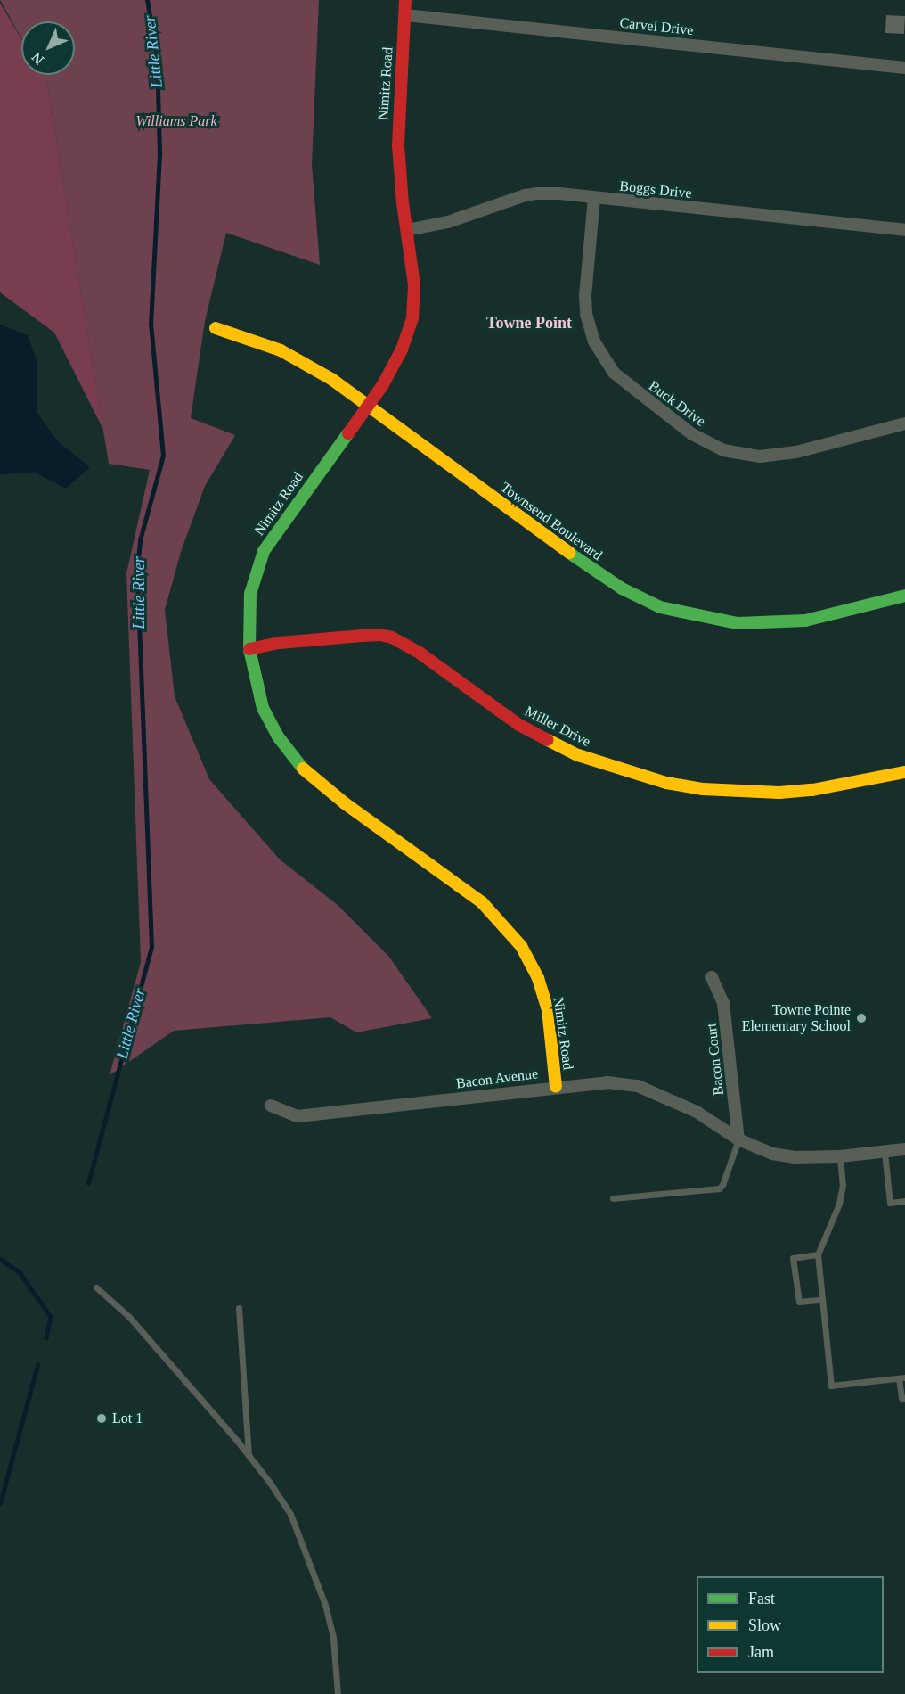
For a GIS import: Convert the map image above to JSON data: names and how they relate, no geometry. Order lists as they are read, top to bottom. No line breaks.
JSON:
{"streets":{"street":["Carvel Drive","Nimitz Road","Boggs Drive","Buck Drive","Townsend Boulevard","Miller Drive","Bacon Court","Bacon Avenue"]},"crossings":[["Carvel Drive","Nimitz Road"],["Nimitz Road","Boggs Drive"],["Nimitz Road","Townsend Boulevard"],["Nimitz Road","Miller Drive"],["Nimitz Road","Bacon Avenue"],["Boggs Drive","Buck Drive"],["Bacon Court","Bacon Avenue"]],"districts":["Towne Point"],"water":["Little River"],"parks":["Williams Park"],"places":["Towne Pointe Elementary School","Lot 1"],"legend":["Fast","Slow","Jam"],"north":"bottom left"}
